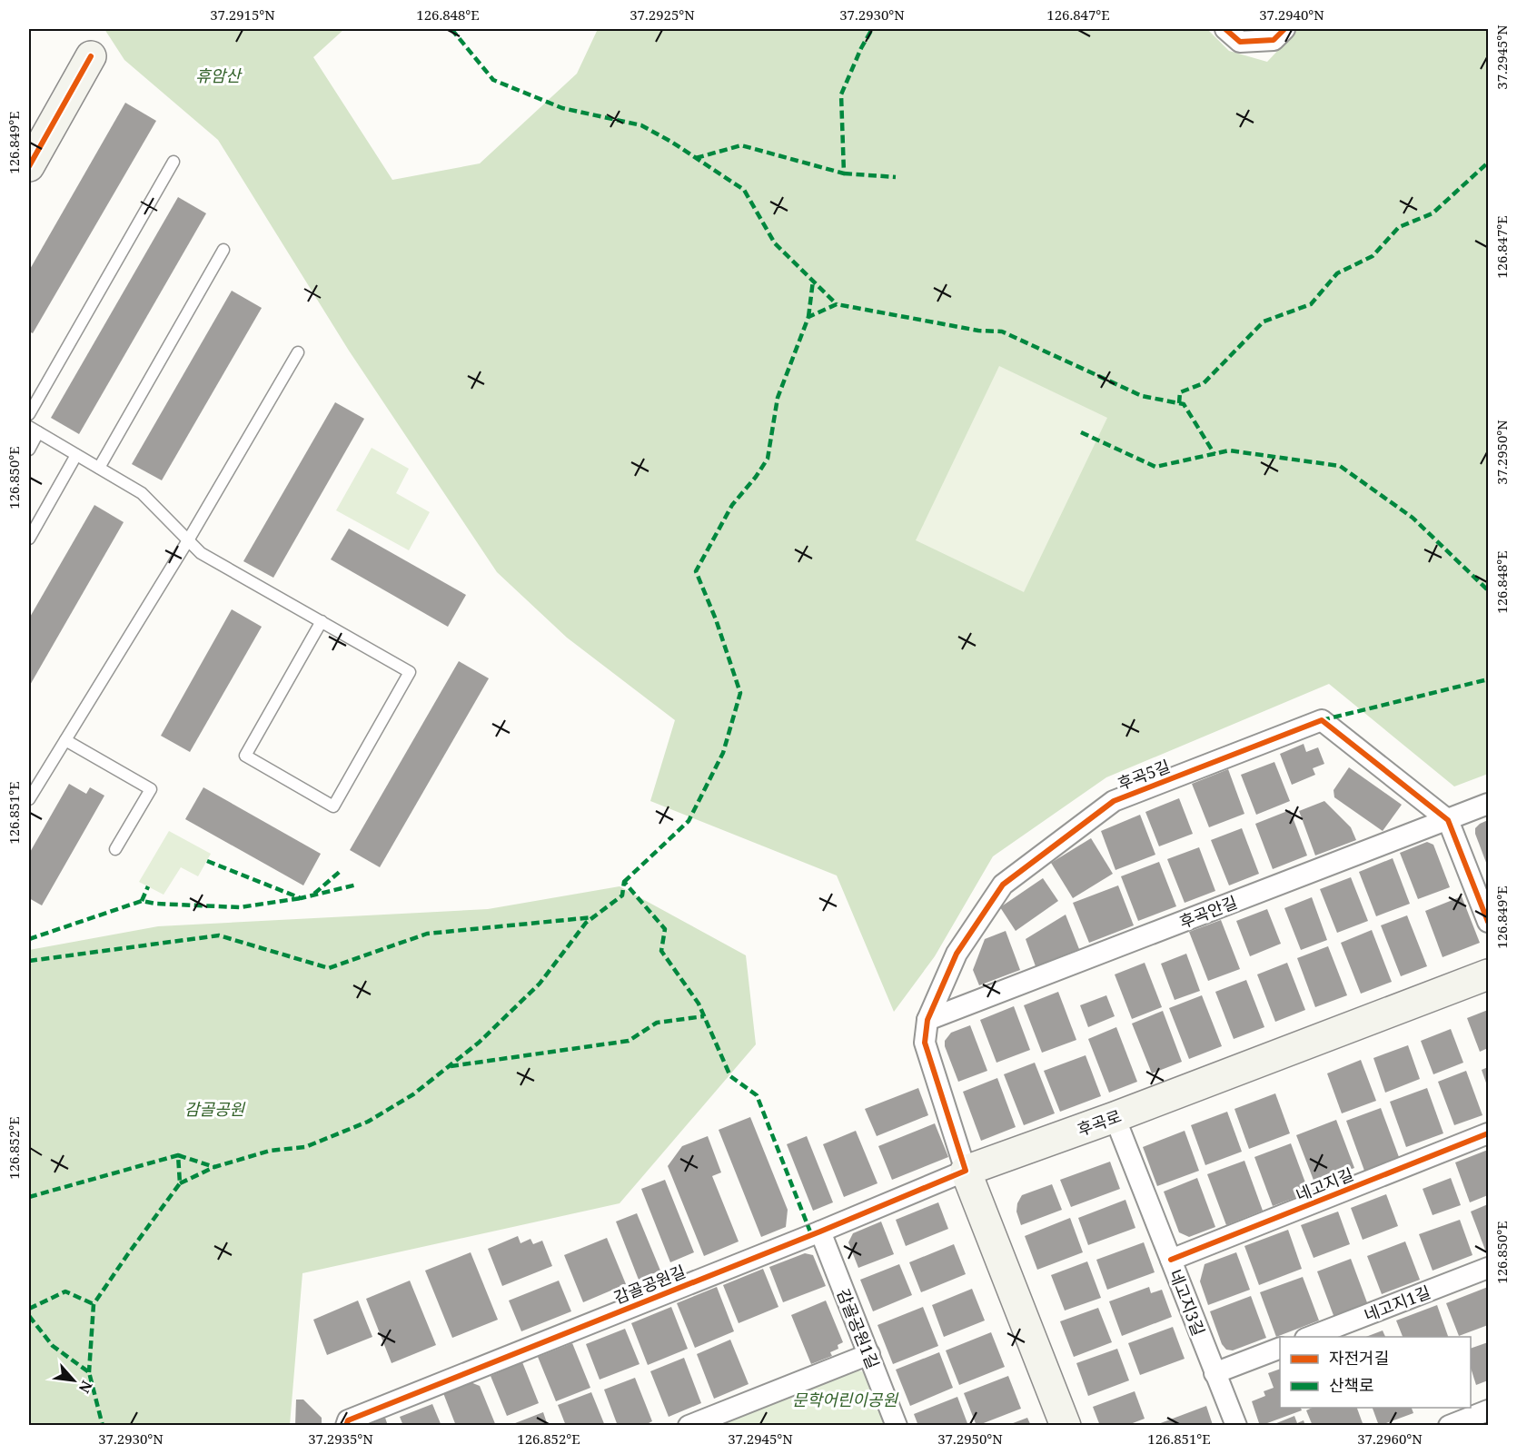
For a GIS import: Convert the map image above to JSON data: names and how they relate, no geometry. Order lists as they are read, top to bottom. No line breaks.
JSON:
{"streets":{"street":["후곡5길","후곡안길","후곡로","네고지길","감골공원길","네고지3길","네고지1길","감골공원1길"]},"crossings":[["후곡5길","후곡안길"],["후곡5길","후곡로"],["후곡5길","감골공원길"],["후곡로","감골공원길"],["후곡로","네고지3길"],["네고지길","네고지3길"],["감골공원길","감골공원1길"]],"parks":["휴암산","감골공원","문학어린이공원"],"legend":["자전거길","산책로"],"north":"bottom right","coordinates":["37.2915°N","126.848°E","37.2925°N","37.2930°N","126.847°E","37.2940°N","37.2945°N","126.849°E","37.2950°N","126.850°E","126.851°E","126.852°E","37.2935°N","37.2960°N"]}
